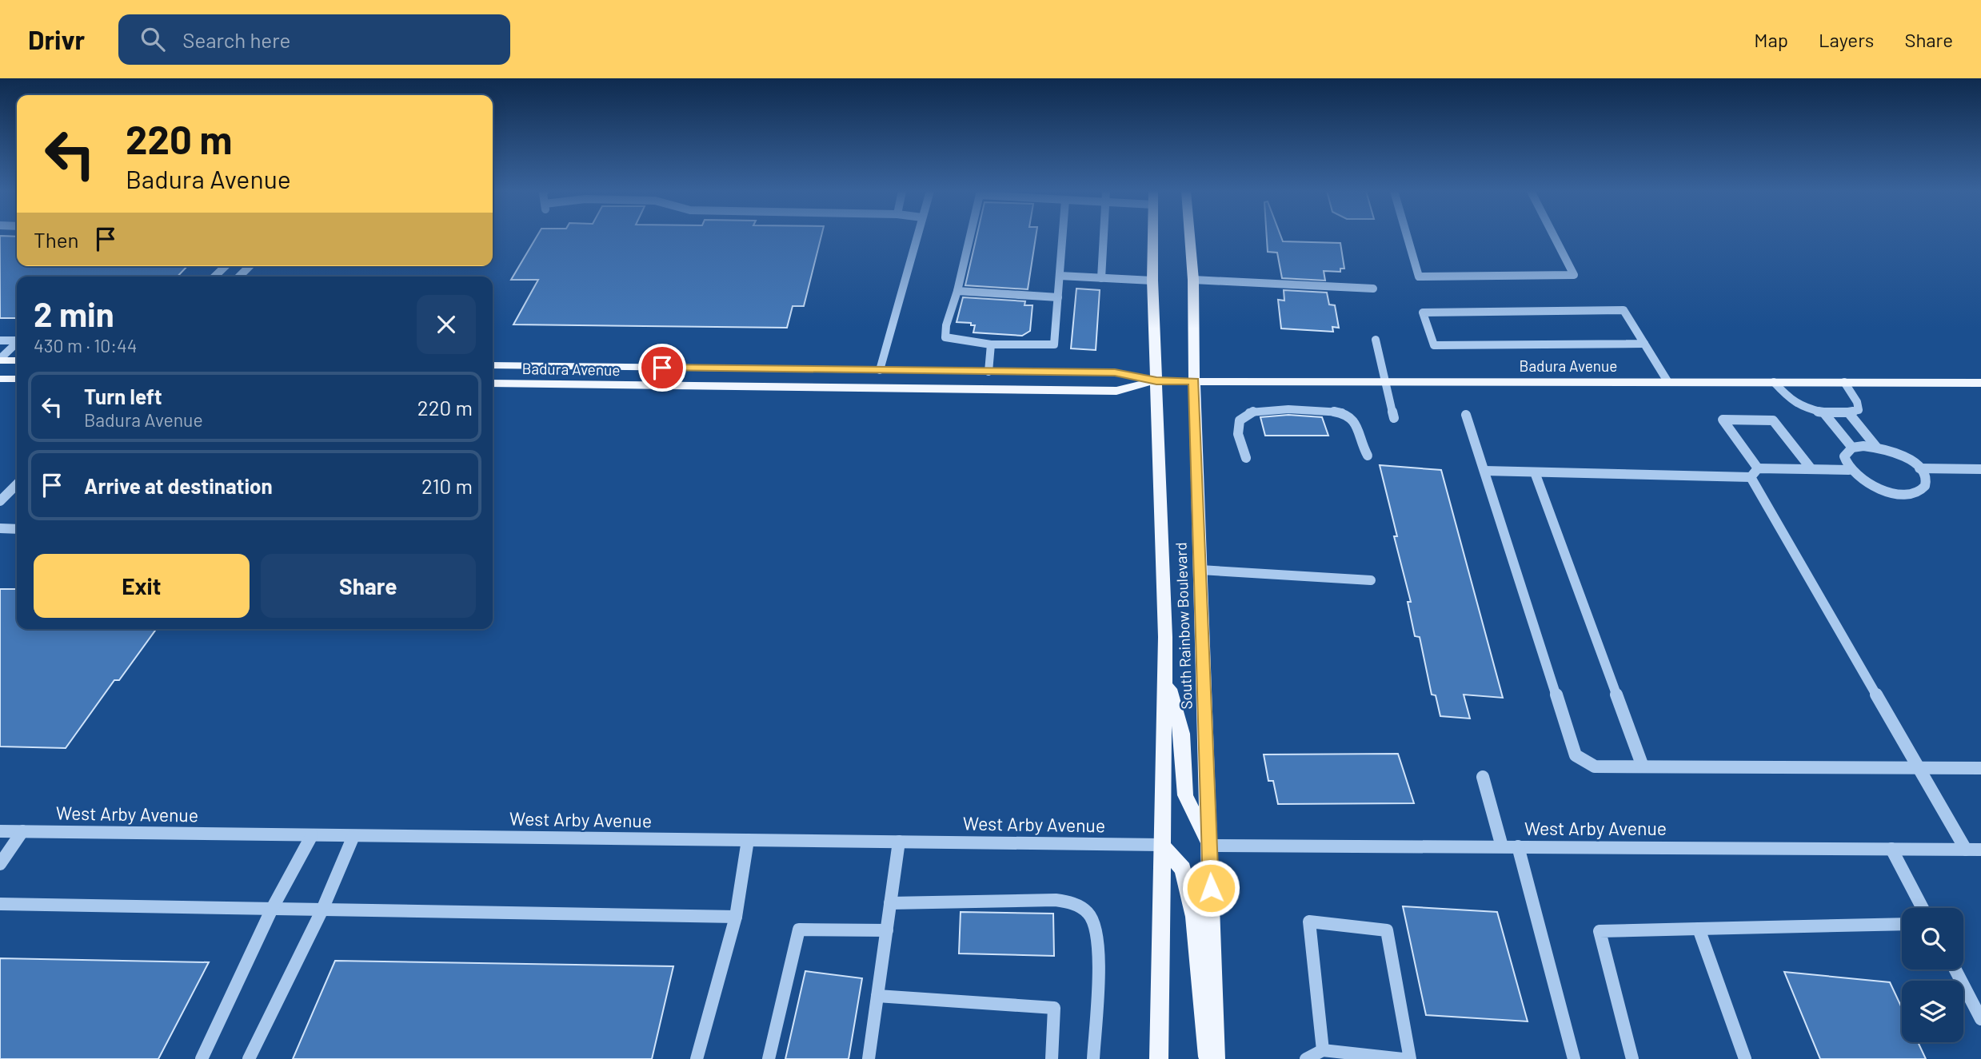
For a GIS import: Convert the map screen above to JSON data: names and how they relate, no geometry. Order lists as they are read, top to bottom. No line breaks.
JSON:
{"streets":{"main road":["Badura Avenue","South Rainbow Boulevard"],"street":["West Arby Avenue"]},"crossings":[["Badura Avenue","South Rainbow Boulevard"],["South Rainbow Boulevard","West Arby Avenue"]],"page":{"header":"Drivr","search":"Search here","nav":["Map","Layers","Share"],"turn":["220 m","Badura Avenue"],"then":"Then","heading":["2 min","430 m · 10:44"],"list":[{"name":"Turn left","note":"Badura Avenue","value":"220 m"},{"name":"Arrive at destination","value":"210 m"}],"buttons":["Exit","Share"]}}
